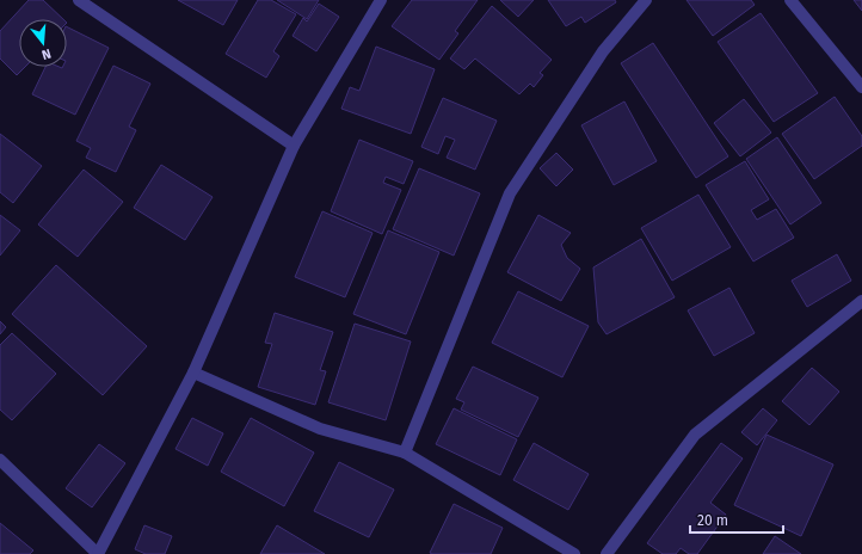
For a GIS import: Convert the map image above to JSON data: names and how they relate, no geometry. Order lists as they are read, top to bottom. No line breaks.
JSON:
{"scale_bar":"20 m","north":"bottom"}
